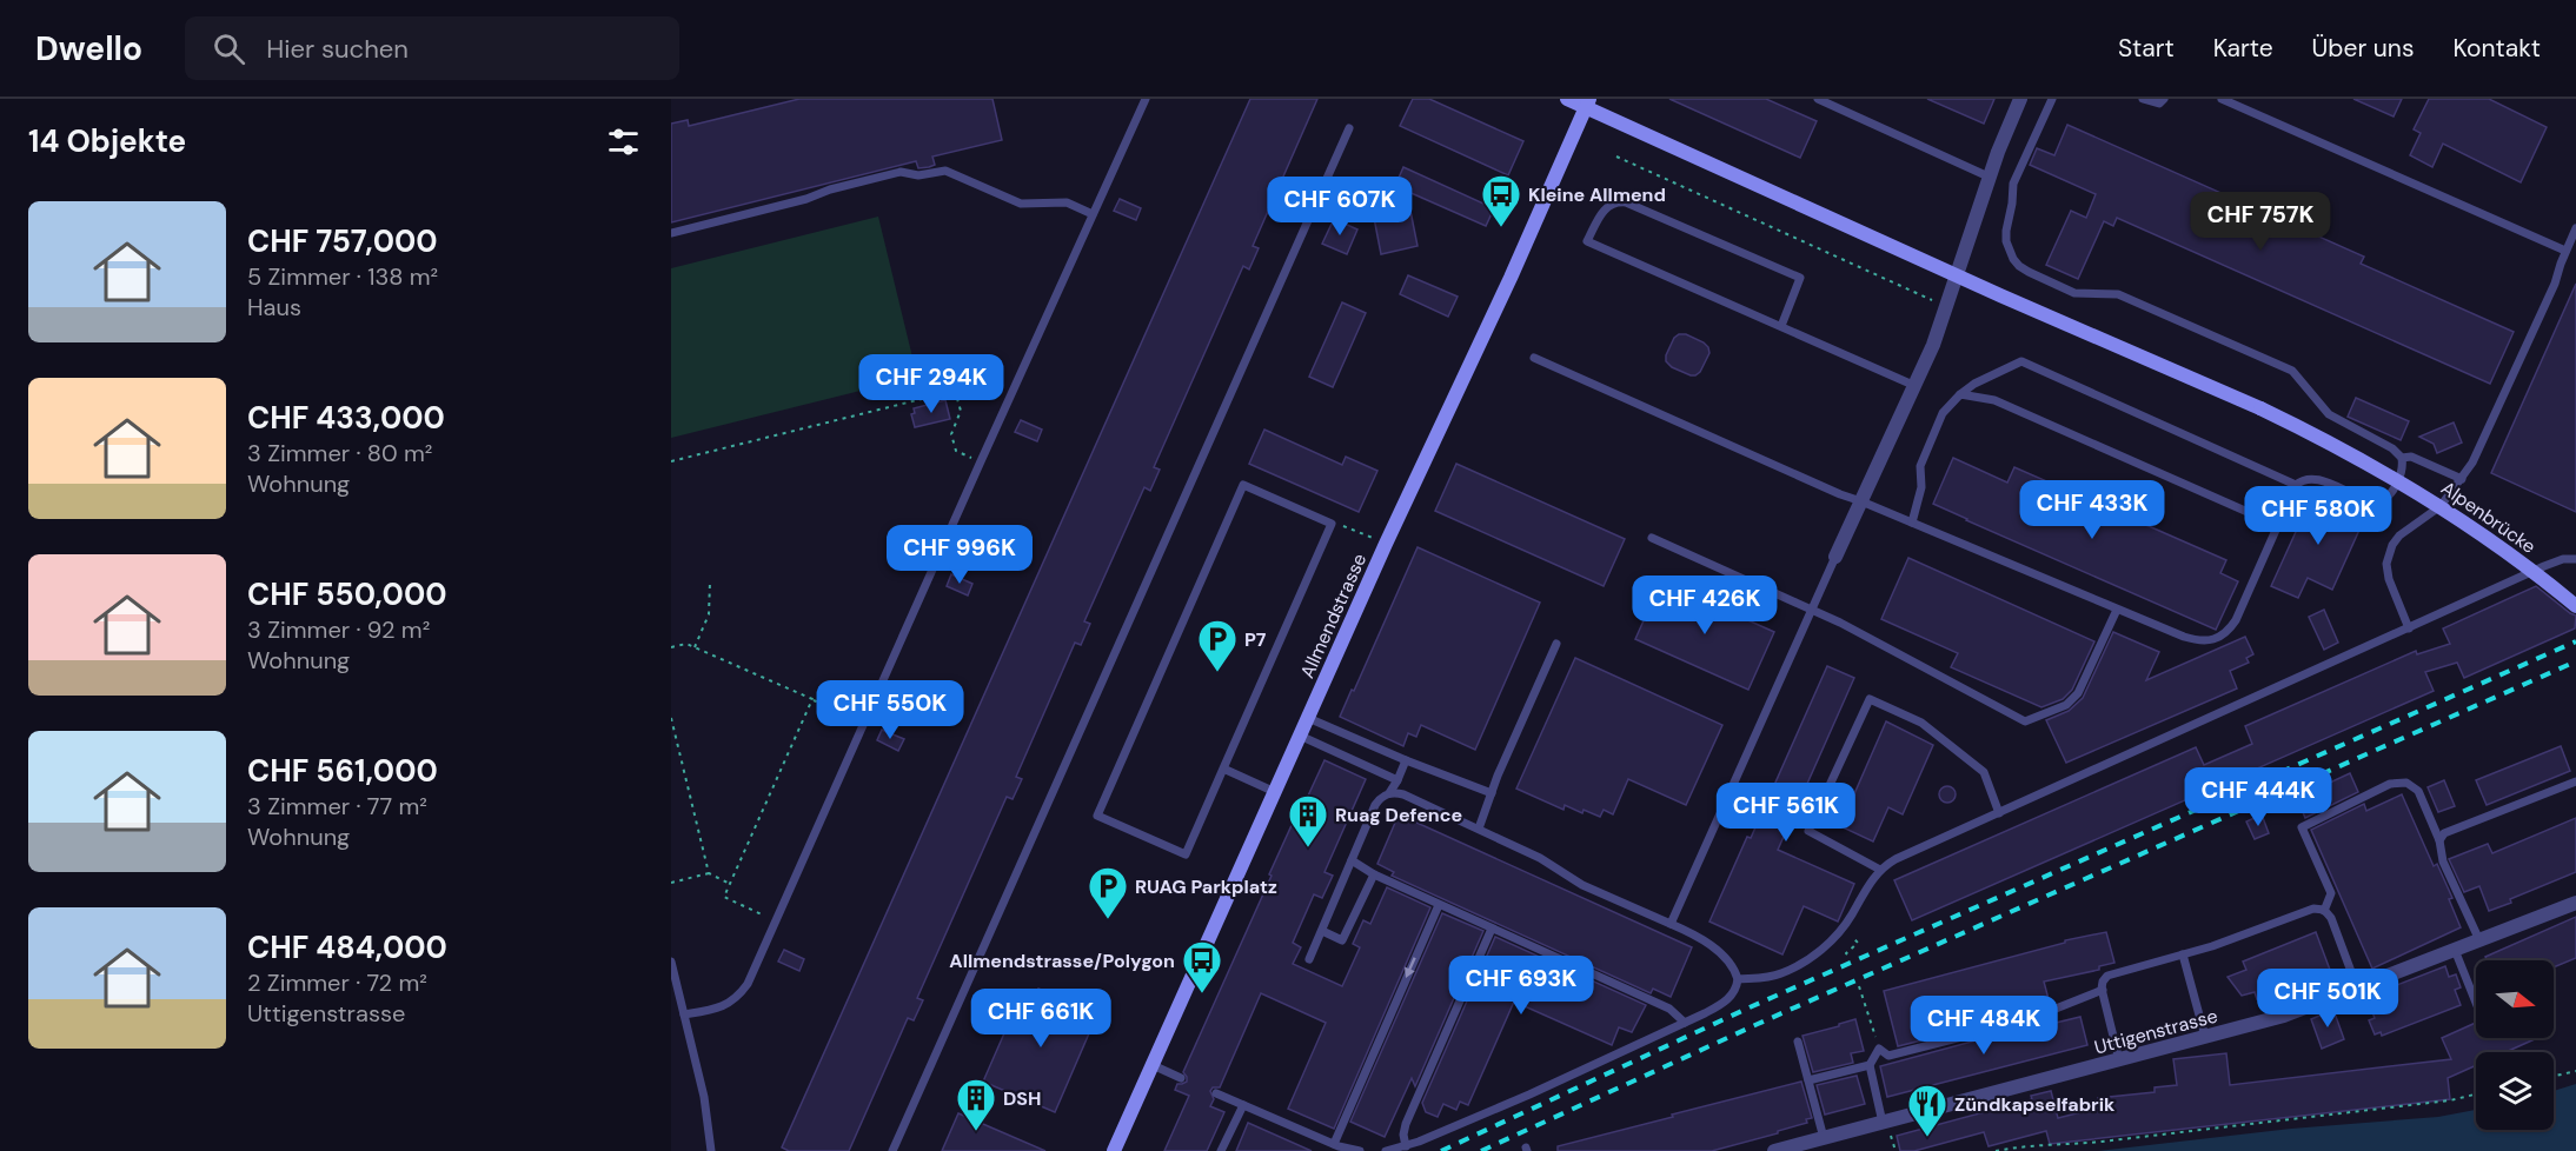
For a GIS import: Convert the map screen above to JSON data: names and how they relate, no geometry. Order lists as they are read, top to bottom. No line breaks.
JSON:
{"streets":{"main road":["Alpenbrücke","Allmendstrasse"],"street":["Uttigenstrasse"]},"crossings":[["Alpenbrücke","Allmendstrasse"]],"places":{"bus stop":["Kleine Allmend","Allmendstrasse/Polygon"],"parking":["P7","RUAG Parkplatz"],"building":["Ruag Defence","DSH"],"restaurant":["Zündkapselfabrik"]},"north":"right","page":{"header":"Dwello","search":"Hier suchen","nav":["Start","Karte","Über uns","Kontakt"],"heading":"14 Objekte","price":["CHF 607K","CHF 757K","CHF 294K","CHF 433K","CHF 580K","CHF 996K","CHF 426K","CHF 550K","CHF 444K","CHF 561K","CHF 693K","CHF 501K","CHF 661K","CHF 484K"],"list":[{"name":"CHF 757,000","note":"5 Zimmer · 138 m² · Haus"},{"name":"CHF 433,000","note":"3 Zimmer · 80 m² · Wohnung"},{"name":"CHF 550,000","note":"3 Zimmer · 92 m² · Wohnung"},{"name":"CHF 561,000","note":"3 Zimmer · 77 m² · Wohnung"},{"name":"CHF 484,000","note":"2 Zimmer · 72 m² · Uttigenstrasse"}]}}
